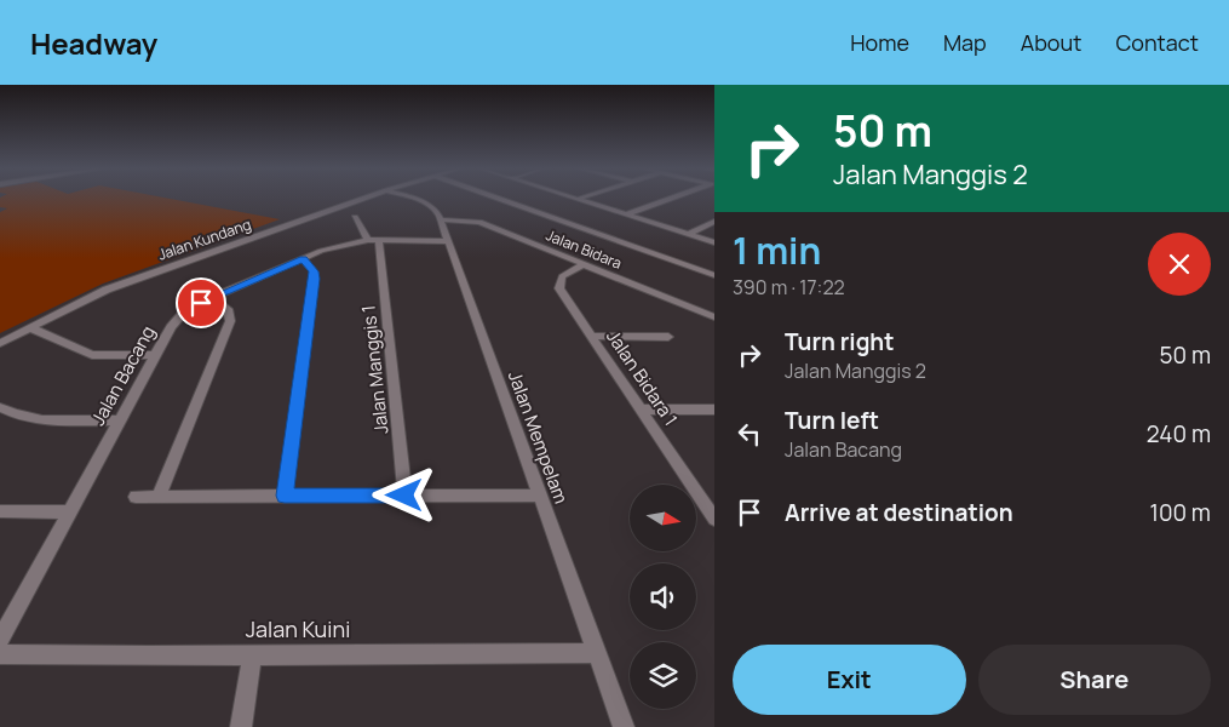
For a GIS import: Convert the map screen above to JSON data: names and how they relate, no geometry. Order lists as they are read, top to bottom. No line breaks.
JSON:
{"streets":{"street":["Jalan Kundang","Jalan Bidara","Jalan Manggis 1","Jalan Bacang","Jalan Bidara 1","Jalan Mempelam","Jalan Kuini"]},"crossings":[["Jalan Bidara","Jalan Bidara 1"],["Jalan Bidara","Jalan Mempelam"],["Jalan Manggis 1","Jalan Bacang"],["Jalan Bacang","Jalan Mempelam"],["Jalan Mempelam","Jalan Kuini"]],"north":"right","page":{"header":"Headway","nav":["Home","Map","About","Contact"],"turn":["50 m","Jalan Manggis 2"],"heading":["1 min","390 m · 17:22"],"list":[{"name":"Turn right","note":"Jalan Manggis 2","value":"50 m"},{"name":"Turn left","note":"Jalan Bacang","value":"240 m"},{"name":"Arrive at destination","value":"100 m"}],"buttons":["Exit","Share"]}}
